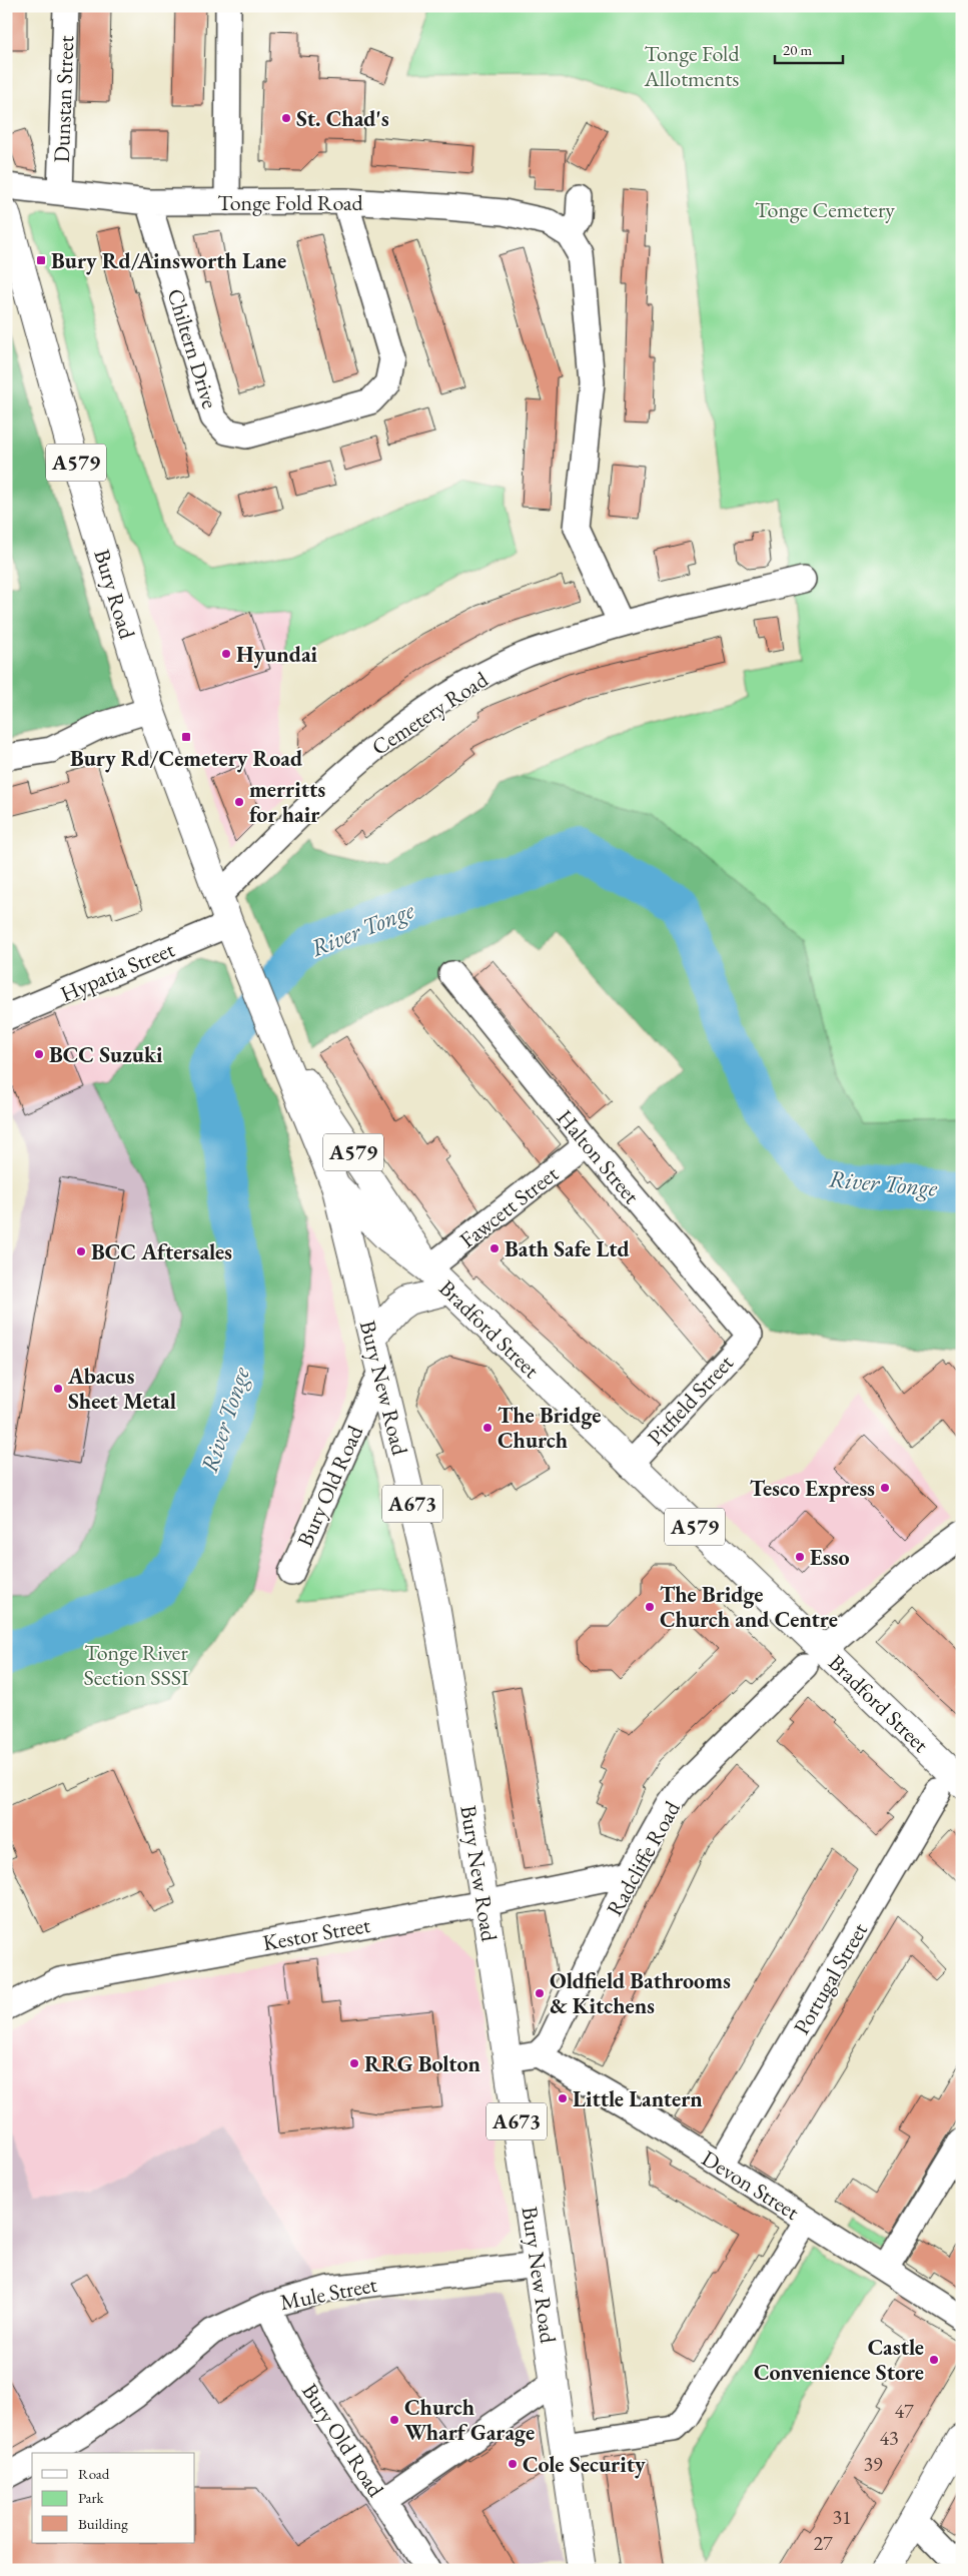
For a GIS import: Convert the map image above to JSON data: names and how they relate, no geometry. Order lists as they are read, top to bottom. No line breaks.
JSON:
{"streets":{"main road":["A579","Bury Road","Bradford Street","Bury New Road","A673"],"street":["Dunstan Street","Tonge Fold Road","Chiltern Drive","Cemetery Road","Hypatia Street","Halton Street","Fawcett Street","Pitfield Street","Bury Old Road","Radcliffe Road","Kestor Street","Portugal Street","Devon Street","Mule Street"]},"crossings":[["Dunstan Street","Tonge Fold Road"],["Tonge Fold Road","Chiltern Drive"],["A579","Bury Road"],["A579","Bradford Street"],["A579","Bury New Road"],["Bury Road","Cemetery Road"],["Bury Road","Hypatia Street"],["Bury Road","Bradford Street"],["Halton Street","Fawcett Street"],["Halton Street","Pitfield Street"],["Fawcett Street","Bradford Street"],["Bradford Street","Bury New Road"],["Bradford Street","Pitfield Street"],["Bradford Street","Radcliffe Road"],["Bradford Street","Portugal Street"],["Bury New Road","Bury Old Road"],["Bury New Road","Kestor Street"],["Bury New Road","Mule Street"],["Bury Old Road","Mule Street"],["Radcliffe Road","Kestor Street"],["Radcliffe Road","Devon Street"],["Portugal Street","Devon Street"]],"water":["River Tonge"],"parks":["Tonge Fold Allotments","Tonge Cemetery","Tonge River Section SSSI"],"places":{"other":["St. Chad's","Hyundai","merritts for hair","BCC Suzuki","Bath Safe Ltd","BCC Aftersales","Abacus Sheet Metal","The Bridge Church","Tesco Express","Esso","The Bridge Church and Centre","Oldfield Bathrooms & Kitchens","RRG Bolton","Little Lantern","Castle Convenience Store","Church Wharf Garage","Cole Security"],"transit":["Bury Rd/Ainsworth Lane","Bury Rd/Cemetery Road"]},"house_numbers":["47","43","39","31","27"],"legend":["Road","Park","Building"],"scale_bar":"20 m"}
